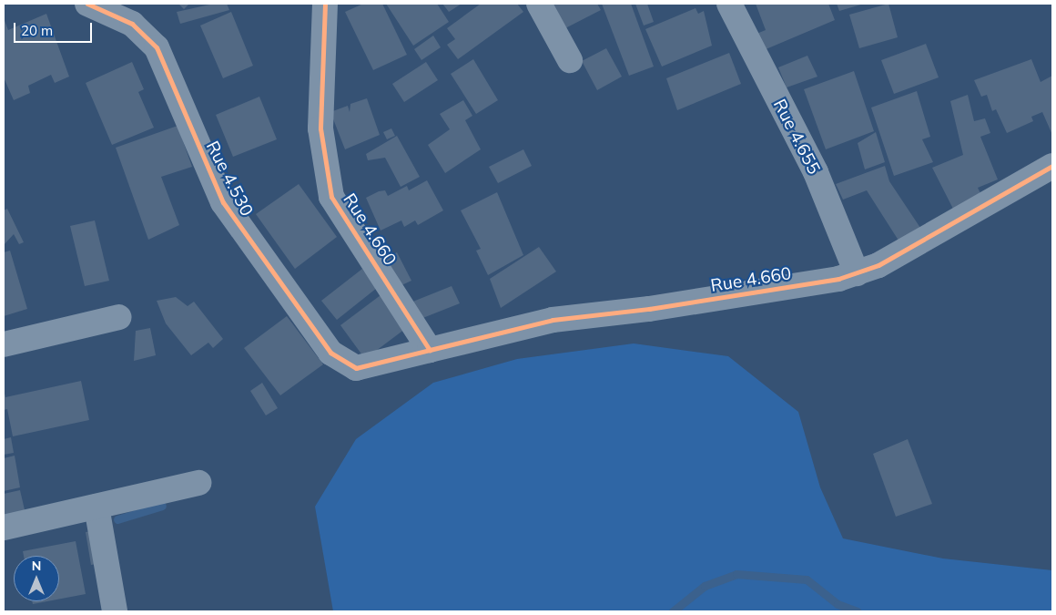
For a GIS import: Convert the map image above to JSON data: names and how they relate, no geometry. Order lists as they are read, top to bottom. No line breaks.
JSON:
{"streets":{"street":["Rue 4.655","Rue 4.530","Rue 4.660"]},"crossings":[["Rue 4.655","Rue 4.660"],["Rue 4.530","Rue 4.660"]],"scale_bar":"20 m","north":"top"}
